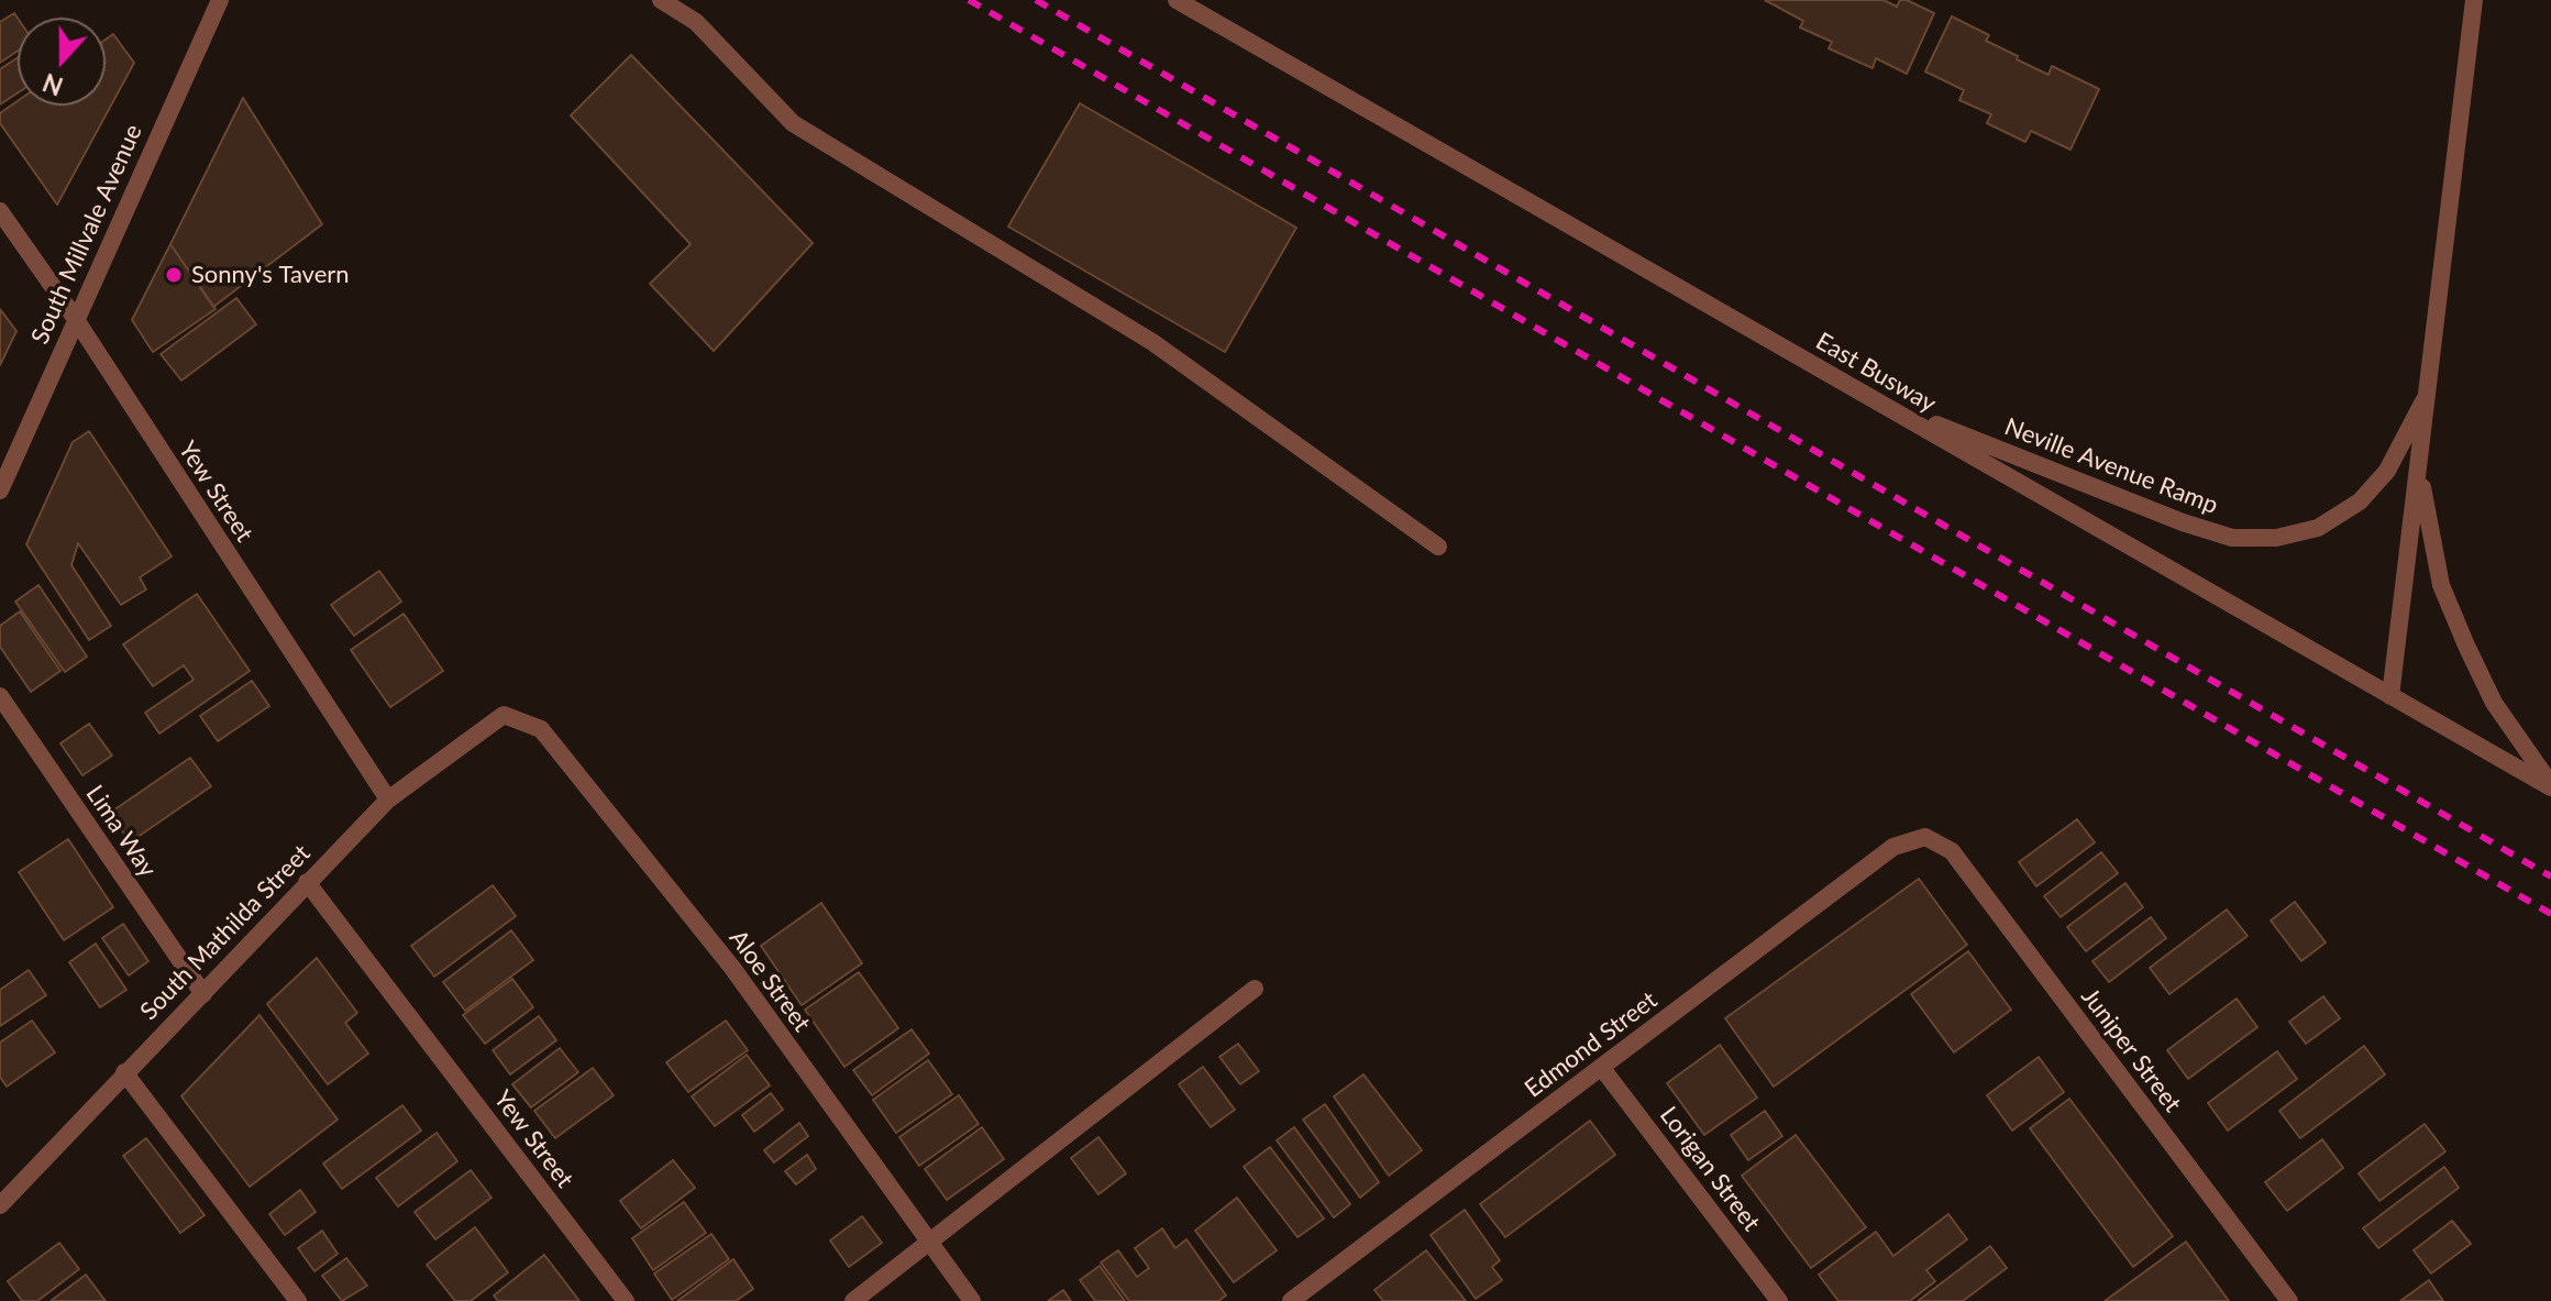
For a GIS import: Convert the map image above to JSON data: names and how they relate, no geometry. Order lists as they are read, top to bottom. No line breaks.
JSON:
{"streets":{"street":["South Millvale Avenue","East Busway","Neville Avenue Ramp","Yew Street","Lima Way","South Mathilda Street","Aloe Street","Edmond Street","Juniper Street","Lorigan Street"]},"crossings":[["South Millvale Avenue","Yew Street"],["East Busway","Neville Avenue Ramp"],["Yew Street","South Mathilda Street"],["Lima Way","South Mathilda Street"],["South Mathilda Street","Aloe Street"],["Edmond Street","Juniper Street"],["Edmond Street","Lorigan Street"]],"places":["Sonny's Tavern"],"north":"bottom"}
